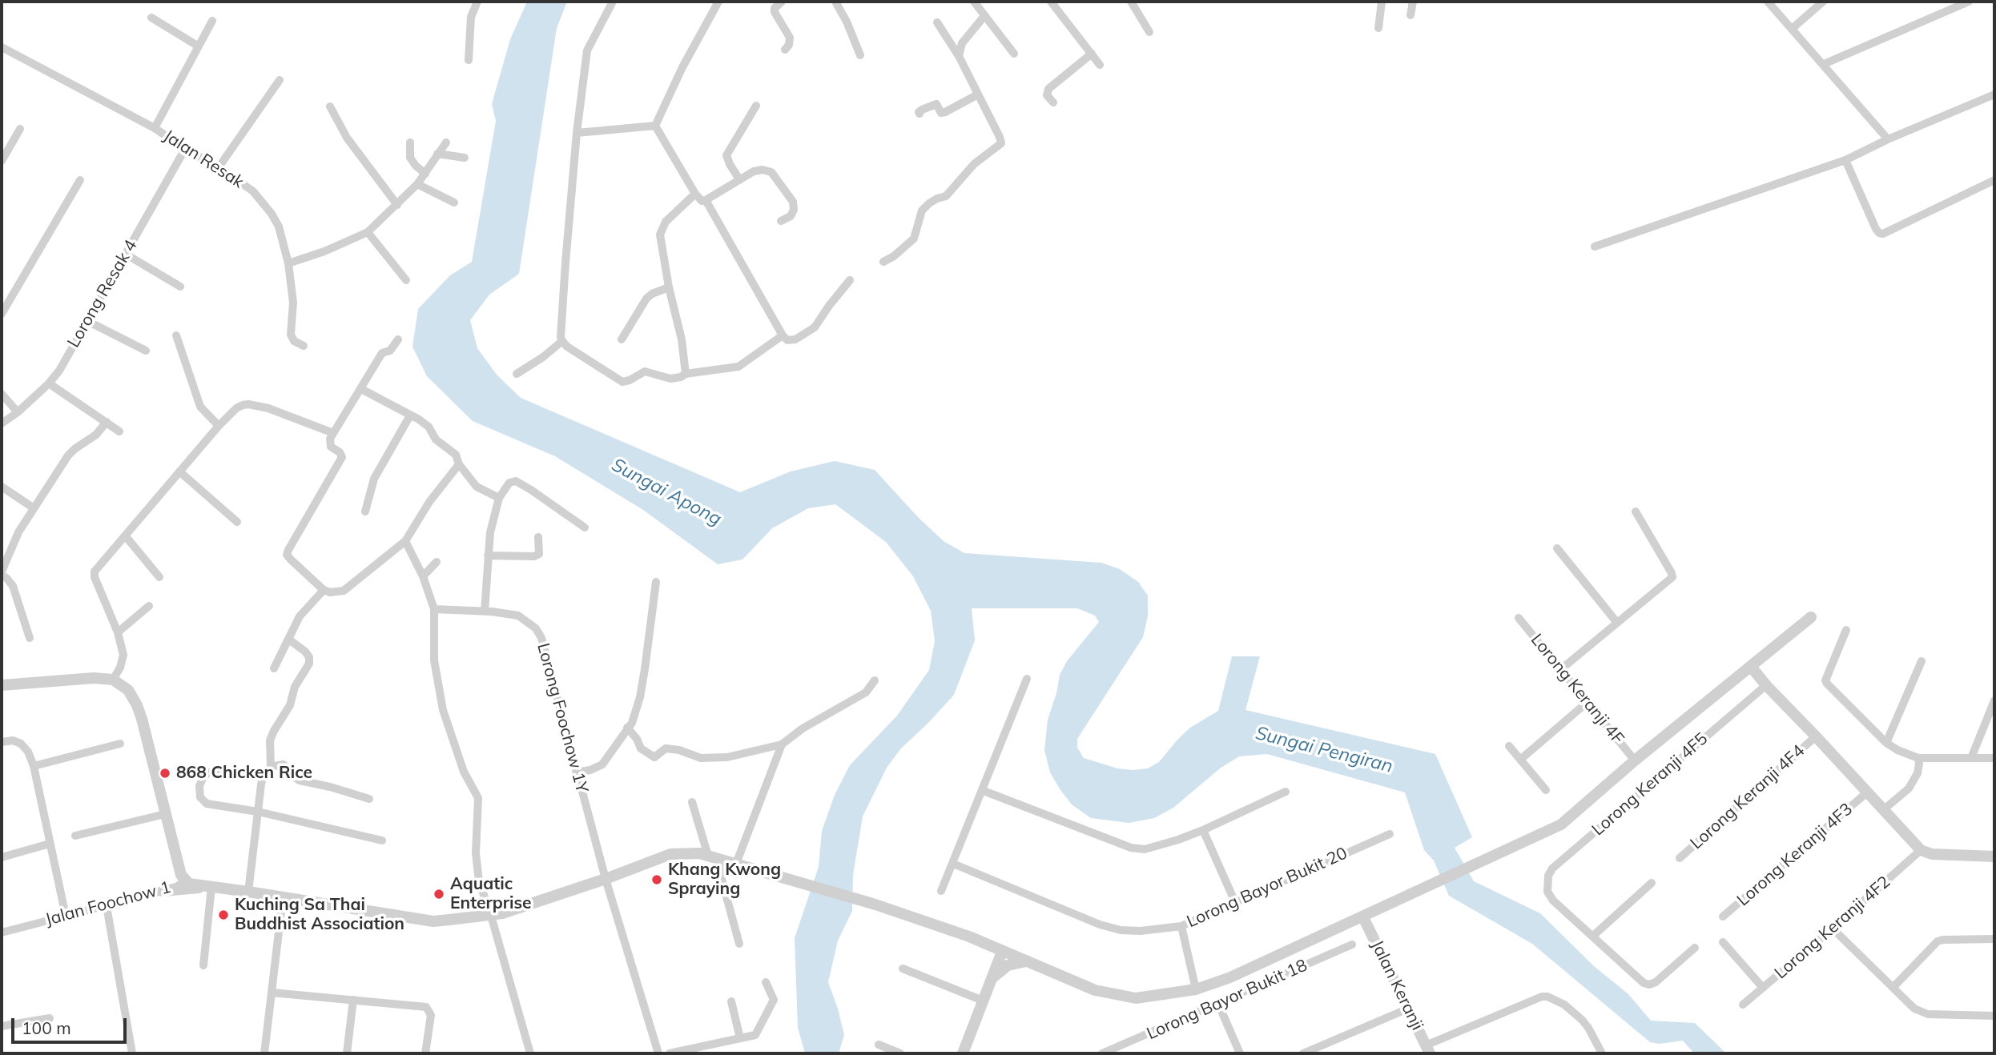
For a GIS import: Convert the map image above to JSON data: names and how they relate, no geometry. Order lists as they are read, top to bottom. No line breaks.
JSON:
{"streets":{"street":["Jalan Resak","Lorong Resak 4","Lorong Keranji 4F","Lorong Foochow 1Y","Lorong Keranji 4F5","Lorong Keranji 4F4","Lorong Keranji 4F3","Lorong Bayor Bukit 20","Jalan Foochow 1","Lorong Keranji 4F2","Jalan Keranji","Lorong Bayor Bukit 18"]},"crossings":[["Jalan Resak","Lorong Resak 4"],["Lorong Foochow 1Y","Jalan Foochow 1"]],"water":["Sungai Apong","Sungai Pengiran"],"places":["868 Chicken Rice","Khang Kwong Spraying","Aquatic Enterprise","Kuching Sa Thai Buddhist Association"],"scale_bar":"100 m"}
